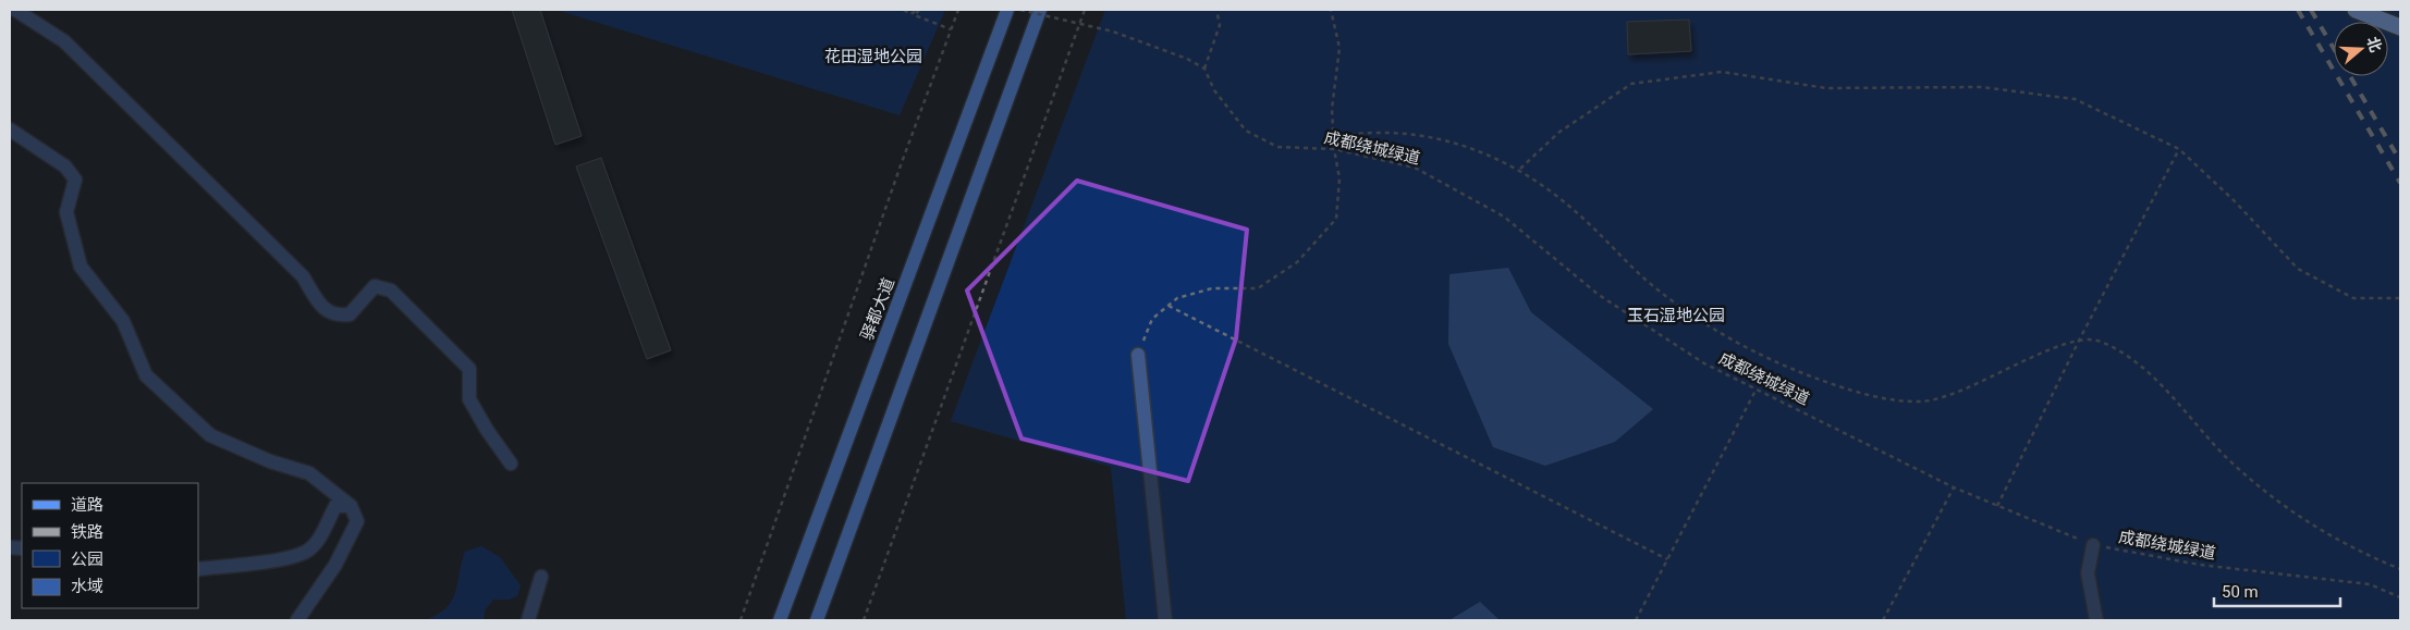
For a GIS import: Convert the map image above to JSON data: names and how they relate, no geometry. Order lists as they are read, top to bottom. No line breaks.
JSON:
{"streets":{"main road":["驿都大道"],"path":["成都绕城绿道"]},"parks":["花田湿地公园","玉石湿地公园"],"legend":["道路","铁路","公园","水域"],"scale_bar":"50 m","north":"right"}
